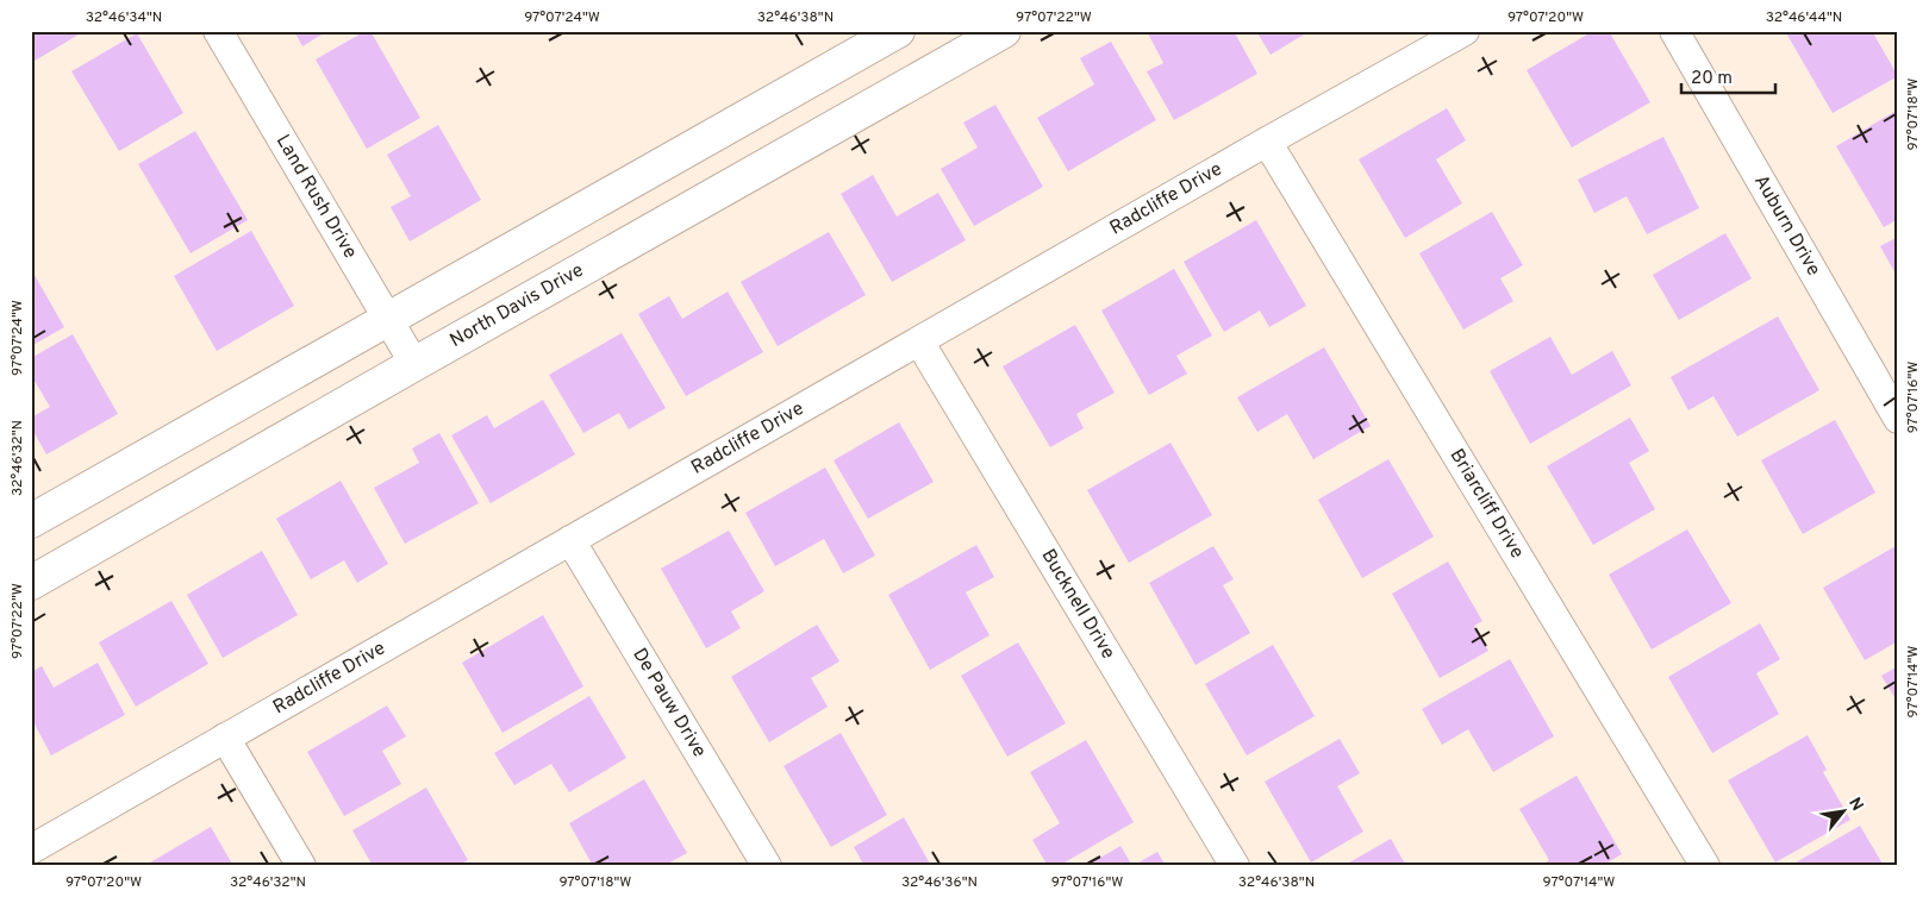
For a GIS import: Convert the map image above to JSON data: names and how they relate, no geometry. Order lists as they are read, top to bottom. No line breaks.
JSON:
{"streets":{"street":["Land Rush Drive","Radcliffe Drive","Auburn Drive","North Davis Drive","Briarcliff Drive","Bucknell Drive","De Pauw Drive"]},"crossings":[["Land Rush Drive","North Davis Drive"],["Radcliffe Drive","Briarcliff Drive"],["Radcliffe Drive","Bucknell Drive"],["Radcliffe Drive","De Pauw Drive"]],"scale_bar":"20 m","north":"top right","coordinates":["32°46'34\"N","97°07'24\"W","32°46'38\"N","97°07'22\"W","97°07'20\"W","32°46'44\"N","97°07'18\"W","97°07'16\"W","32°46'32\"N","97°07'14\"W","32°46'36\"N"]}
